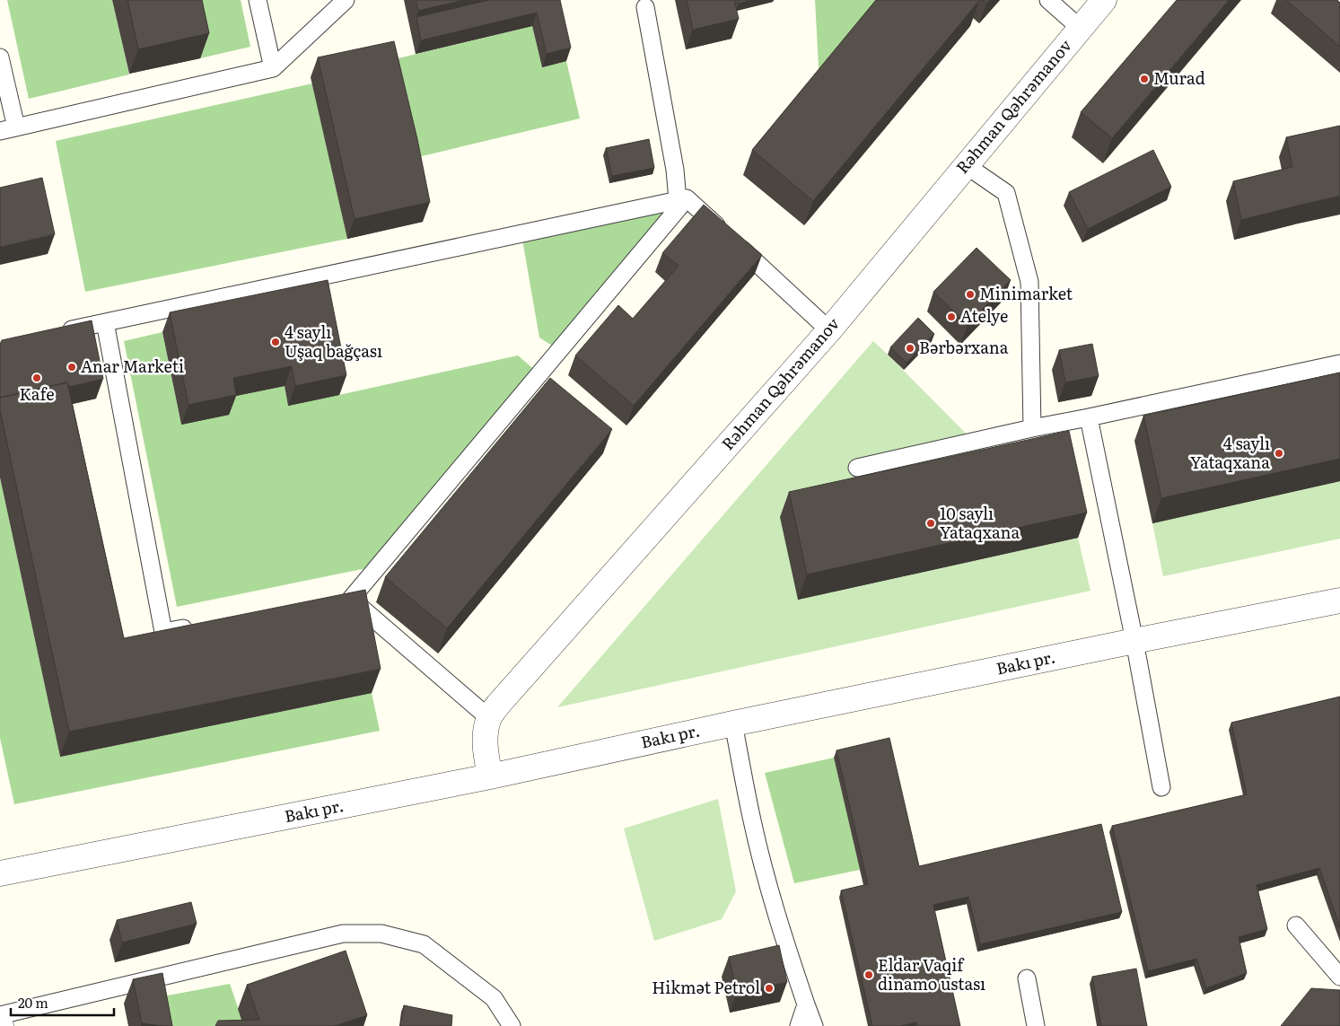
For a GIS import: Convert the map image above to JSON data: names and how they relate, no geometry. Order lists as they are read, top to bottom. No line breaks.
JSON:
{"streets":{"street":["Rəhman Qəhrəmanov","Bakı pr."]},"crossings":[["Rəhman Qəhrəmanov","Bakı pr."]],"places":["Murad","Minimarket","Atelye","4 saylı Uşaq bağçası","Bərbərxana","Anar Marketi","Kafe","4 saylı Yataqxana","10 saylı Yataqxana","Eldar Vaqif dinamo ustası","Hikmət Petrol"],"scale_bar":"20 m"}
